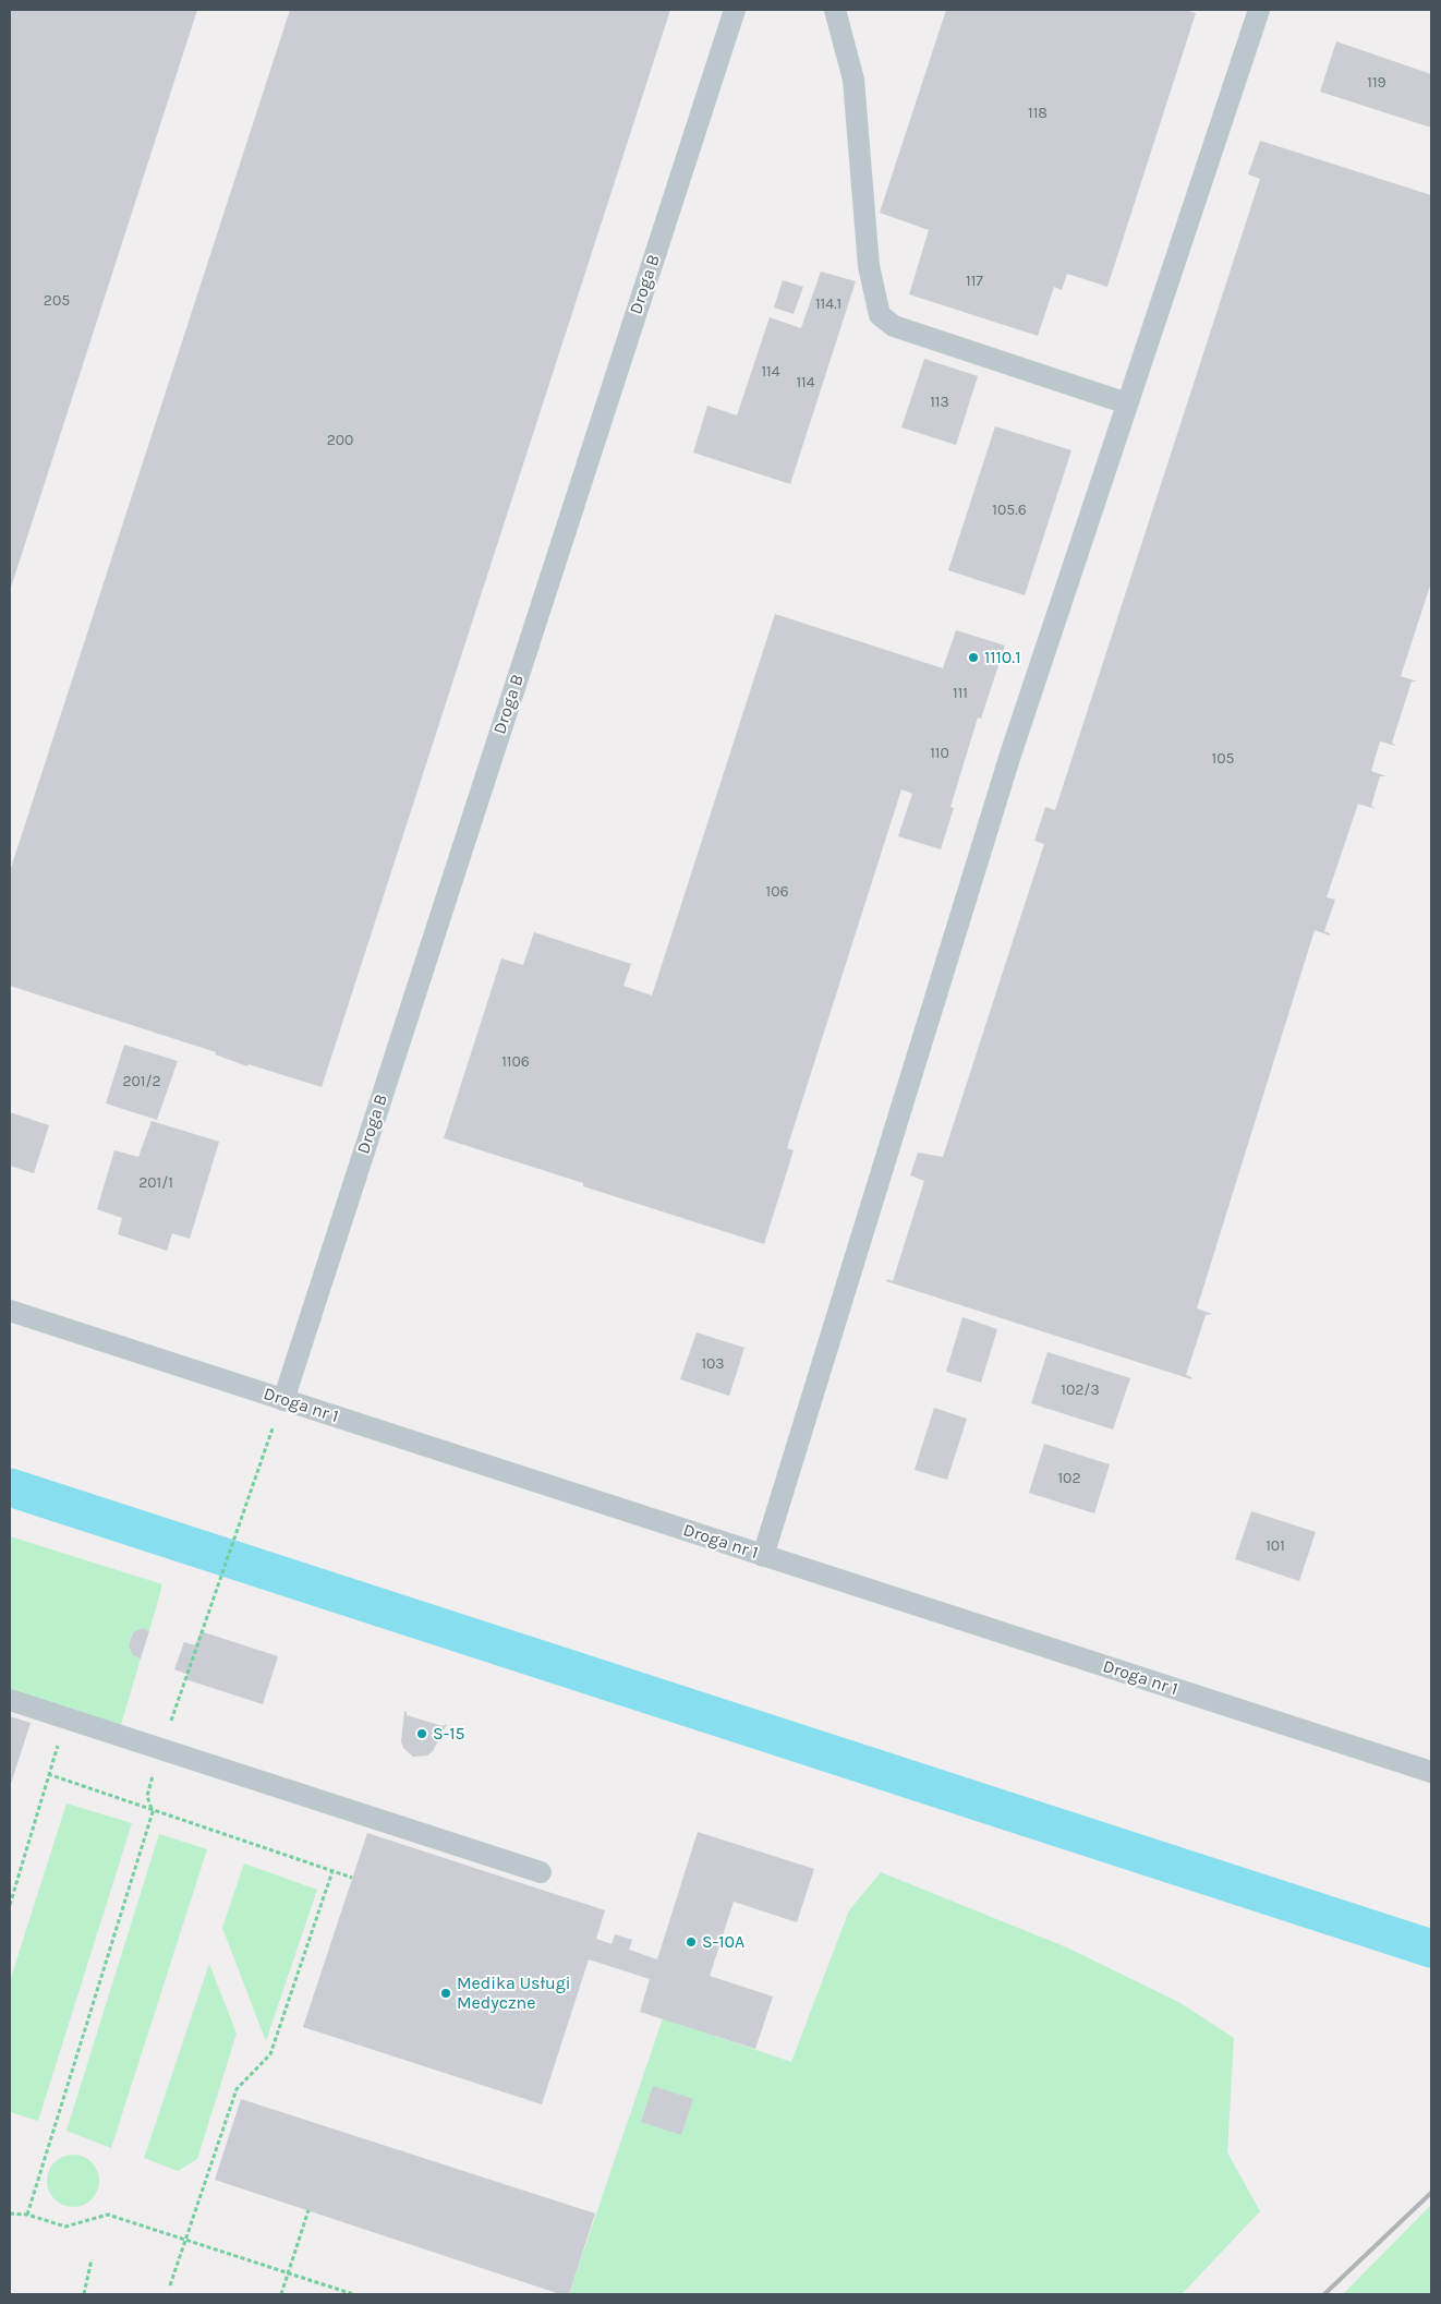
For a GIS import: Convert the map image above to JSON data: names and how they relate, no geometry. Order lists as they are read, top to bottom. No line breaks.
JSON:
{"streets":{"lane":["Droga B","Droga nr 1"]},"crossings":[["Droga B","Droga nr 1"]],"places":["1110.1","S-15","S-10A","Medika Usługi Medyczne"],"house_numbers":["119","118","117","205","114.1","114","114","113","200","105.6","111","110","105","106","1106","201/2","201/1","103","102/3","102","101"]}
